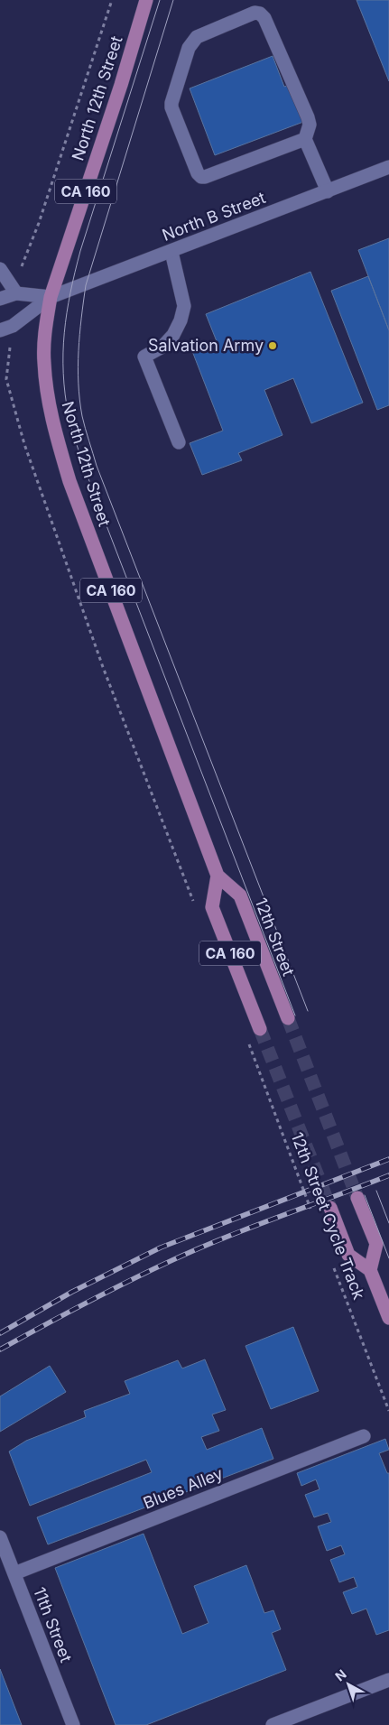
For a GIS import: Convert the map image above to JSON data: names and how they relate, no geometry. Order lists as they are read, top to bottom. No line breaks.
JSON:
{"streets":{"main road":["North 12th Street","CA 160","12th Street"],"street":["North B Street","Blues Alley","11th Street"],"path":["12th Street Cycle Track"]},"crossings":[["North 12th Street","CA 160"],["North 12th Street","North B Street"],["North 12th Street","12th Street"],["CA 160","12th Street"],["Blues Alley","11th Street"]],"places":["Salvation Army"],"north":"top left"}
